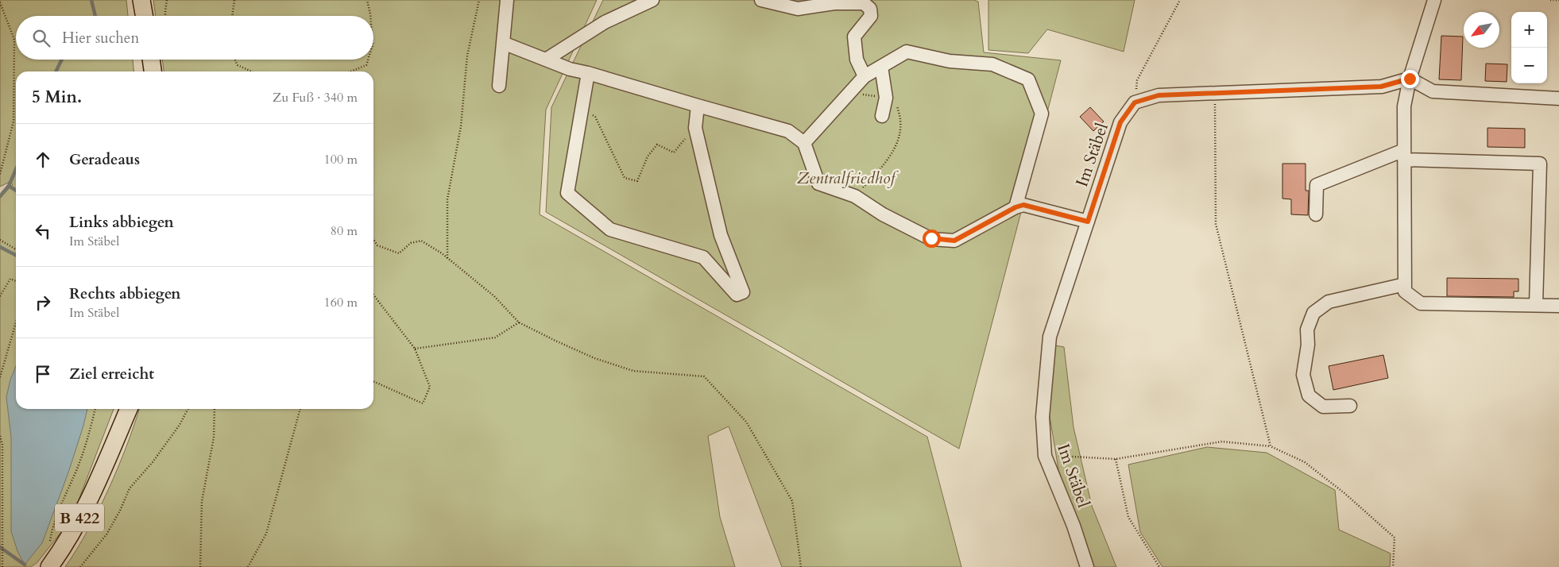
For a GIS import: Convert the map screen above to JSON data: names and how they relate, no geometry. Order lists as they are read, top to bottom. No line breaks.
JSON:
{"streets":{"main road":["B 422"],"street":["Im Stäbel"]},"parks":["Zentralfriedhof"],"north":"bottom left","page":{"map_buttons":["+","−"],"search":"Hier suchen","heading":["5 Min.","Zu Fuß · 340 m"],"list":[["Geradeaus","100 m"],["Links abbiegen","Im Stäbel","80 m"],["Rechts abbiegen","Im Stäbel","160 m"],"Ziel erreicht"]}}
